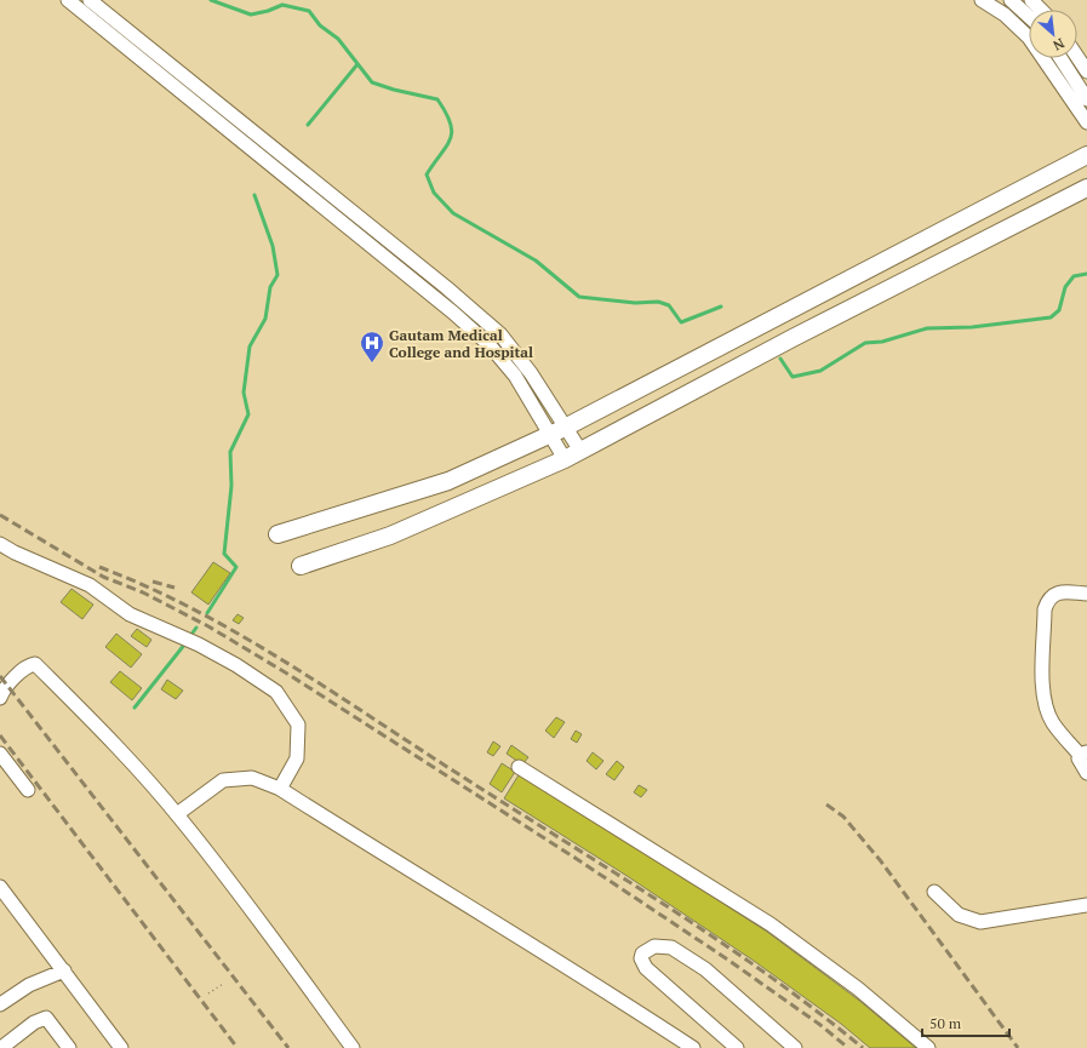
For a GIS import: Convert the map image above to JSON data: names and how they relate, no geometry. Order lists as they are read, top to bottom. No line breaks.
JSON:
{"places":{"hospital":["Gautam Medical College and Hospital"]},"scale_bar":"50 m","north":"bottom right"}
